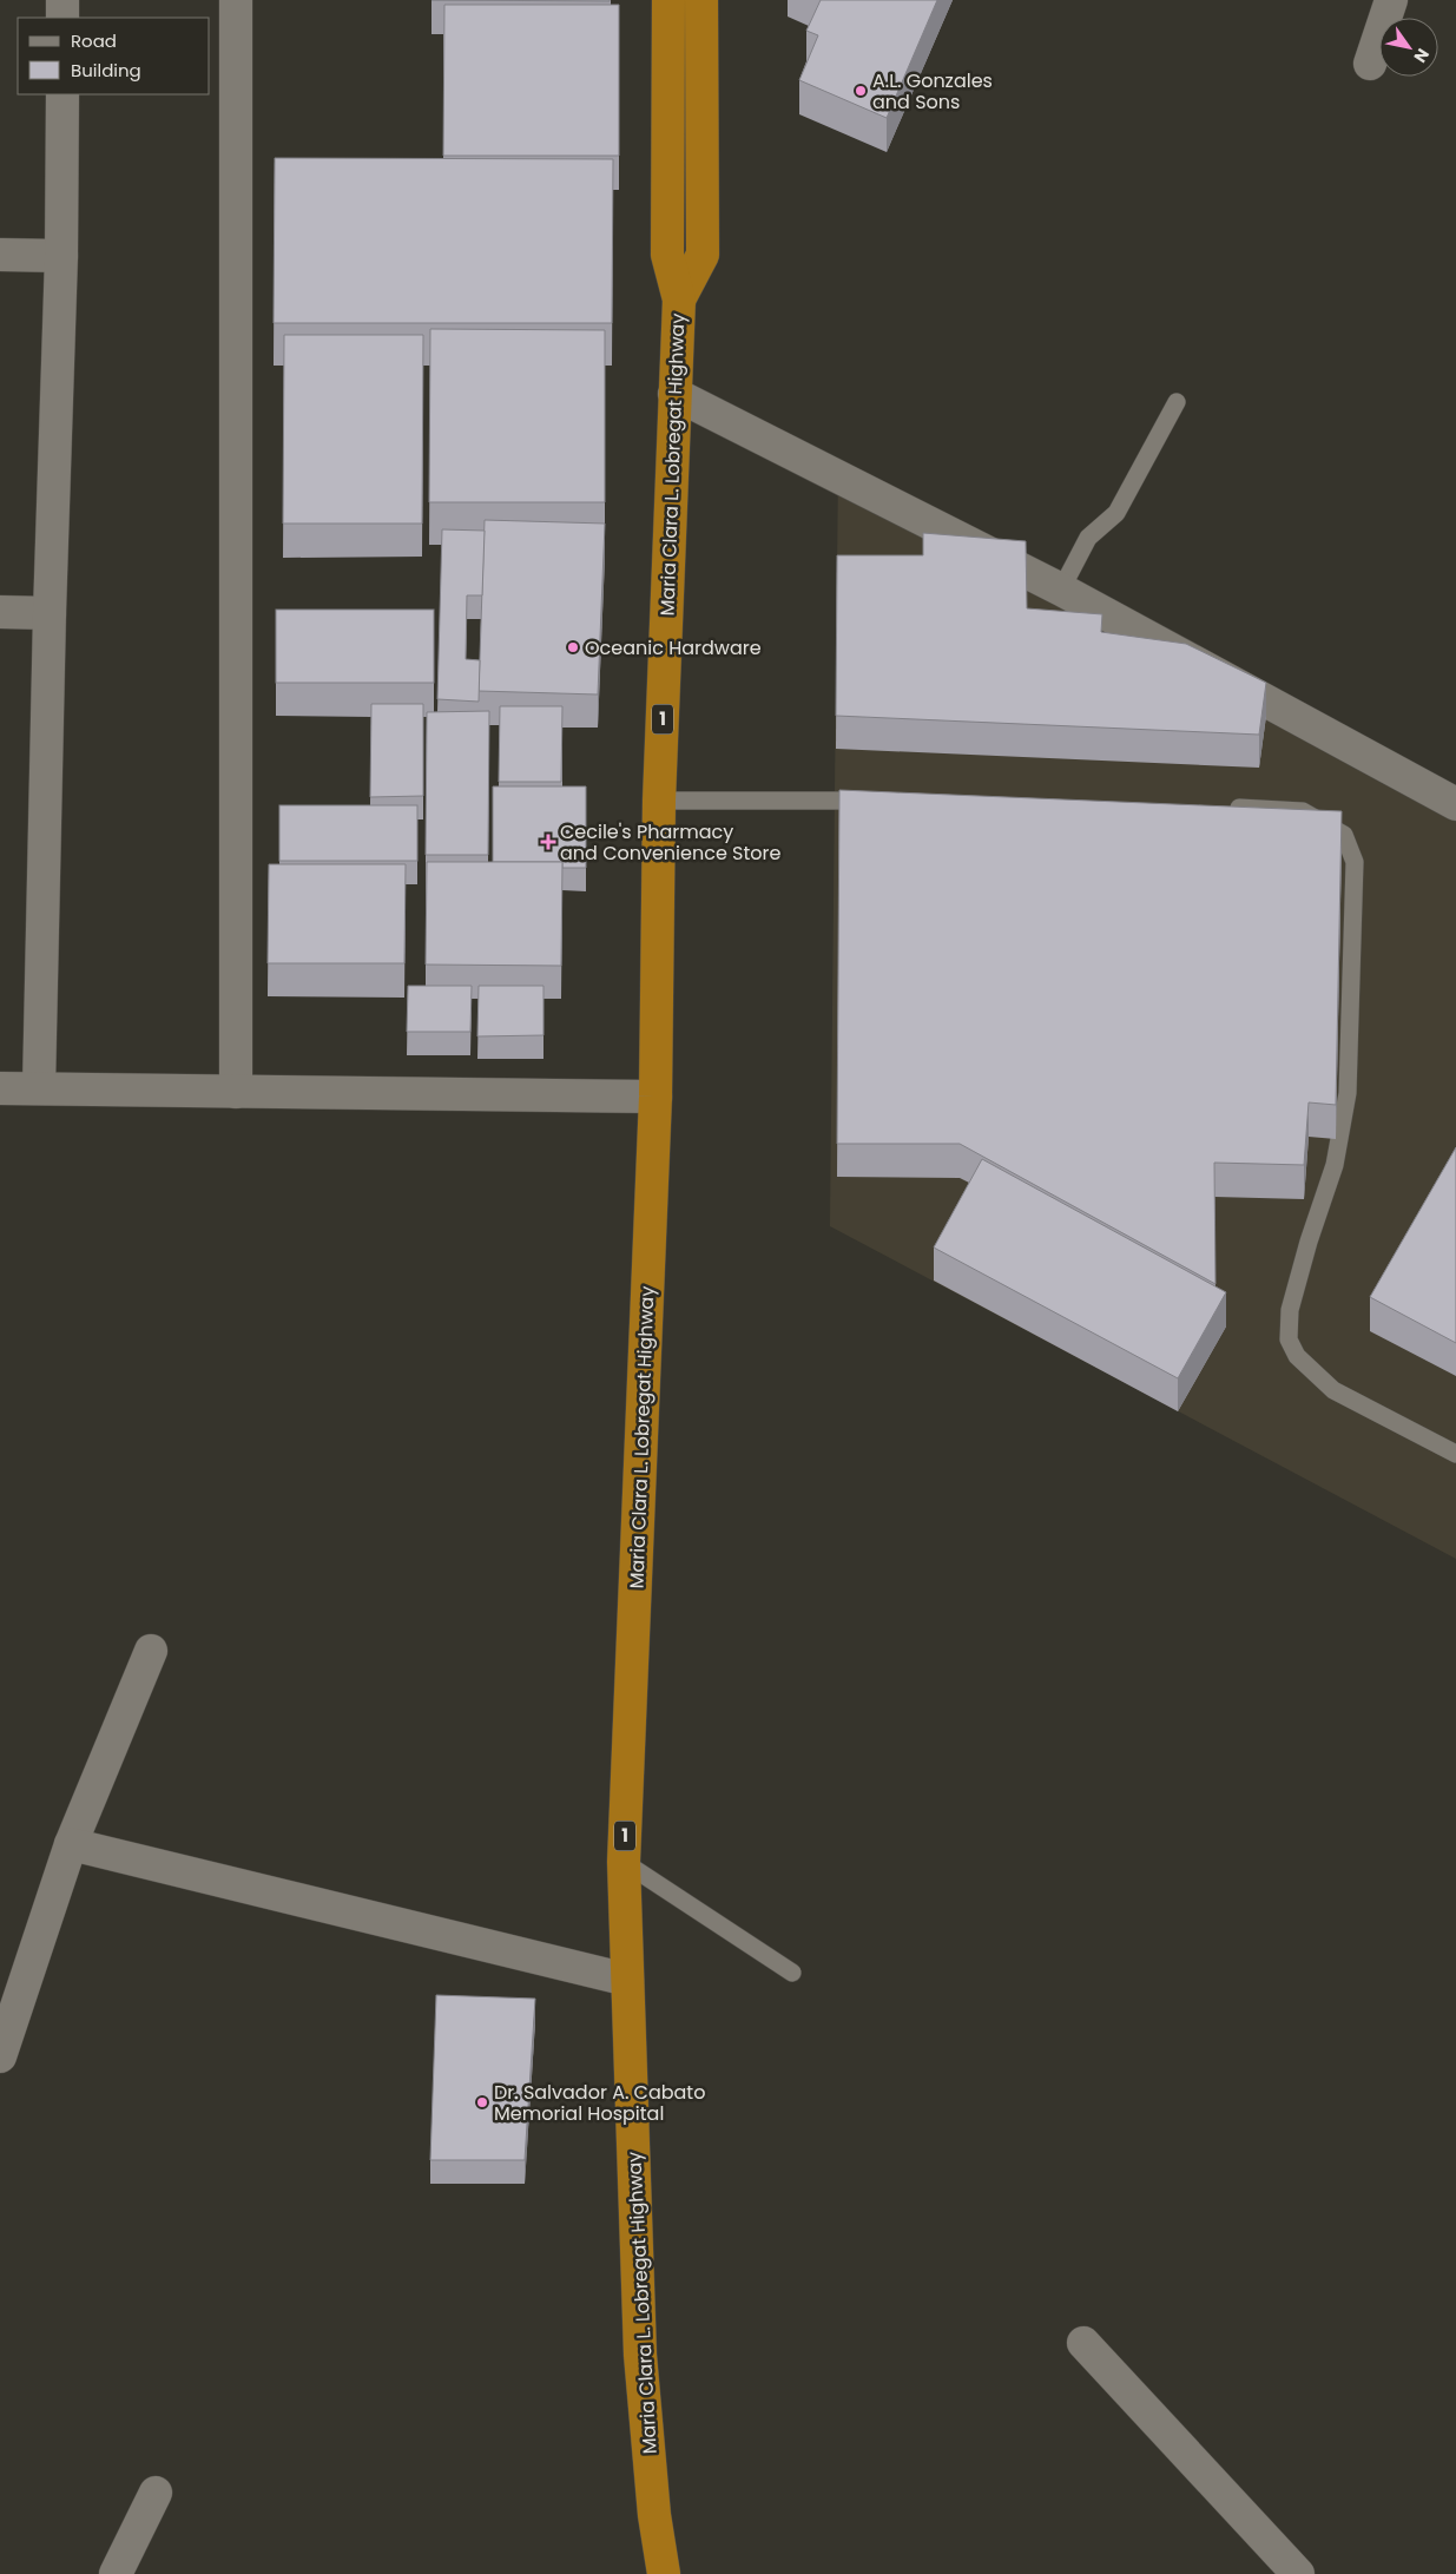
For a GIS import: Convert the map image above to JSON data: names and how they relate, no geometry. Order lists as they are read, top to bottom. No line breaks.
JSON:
{"streets":{"highway":["Maria Clara L. Lobregat Highway","1"]},"places":{"other":["A.L. Gonzales and Sons","Oceanic Hardware","Dr. Salvador A. Cabato Memorial Hospital"],"health":["Cecile's Pharmacy and Convenience Store"]},"legend":["Road","Building"],"north":"bottom right"}
